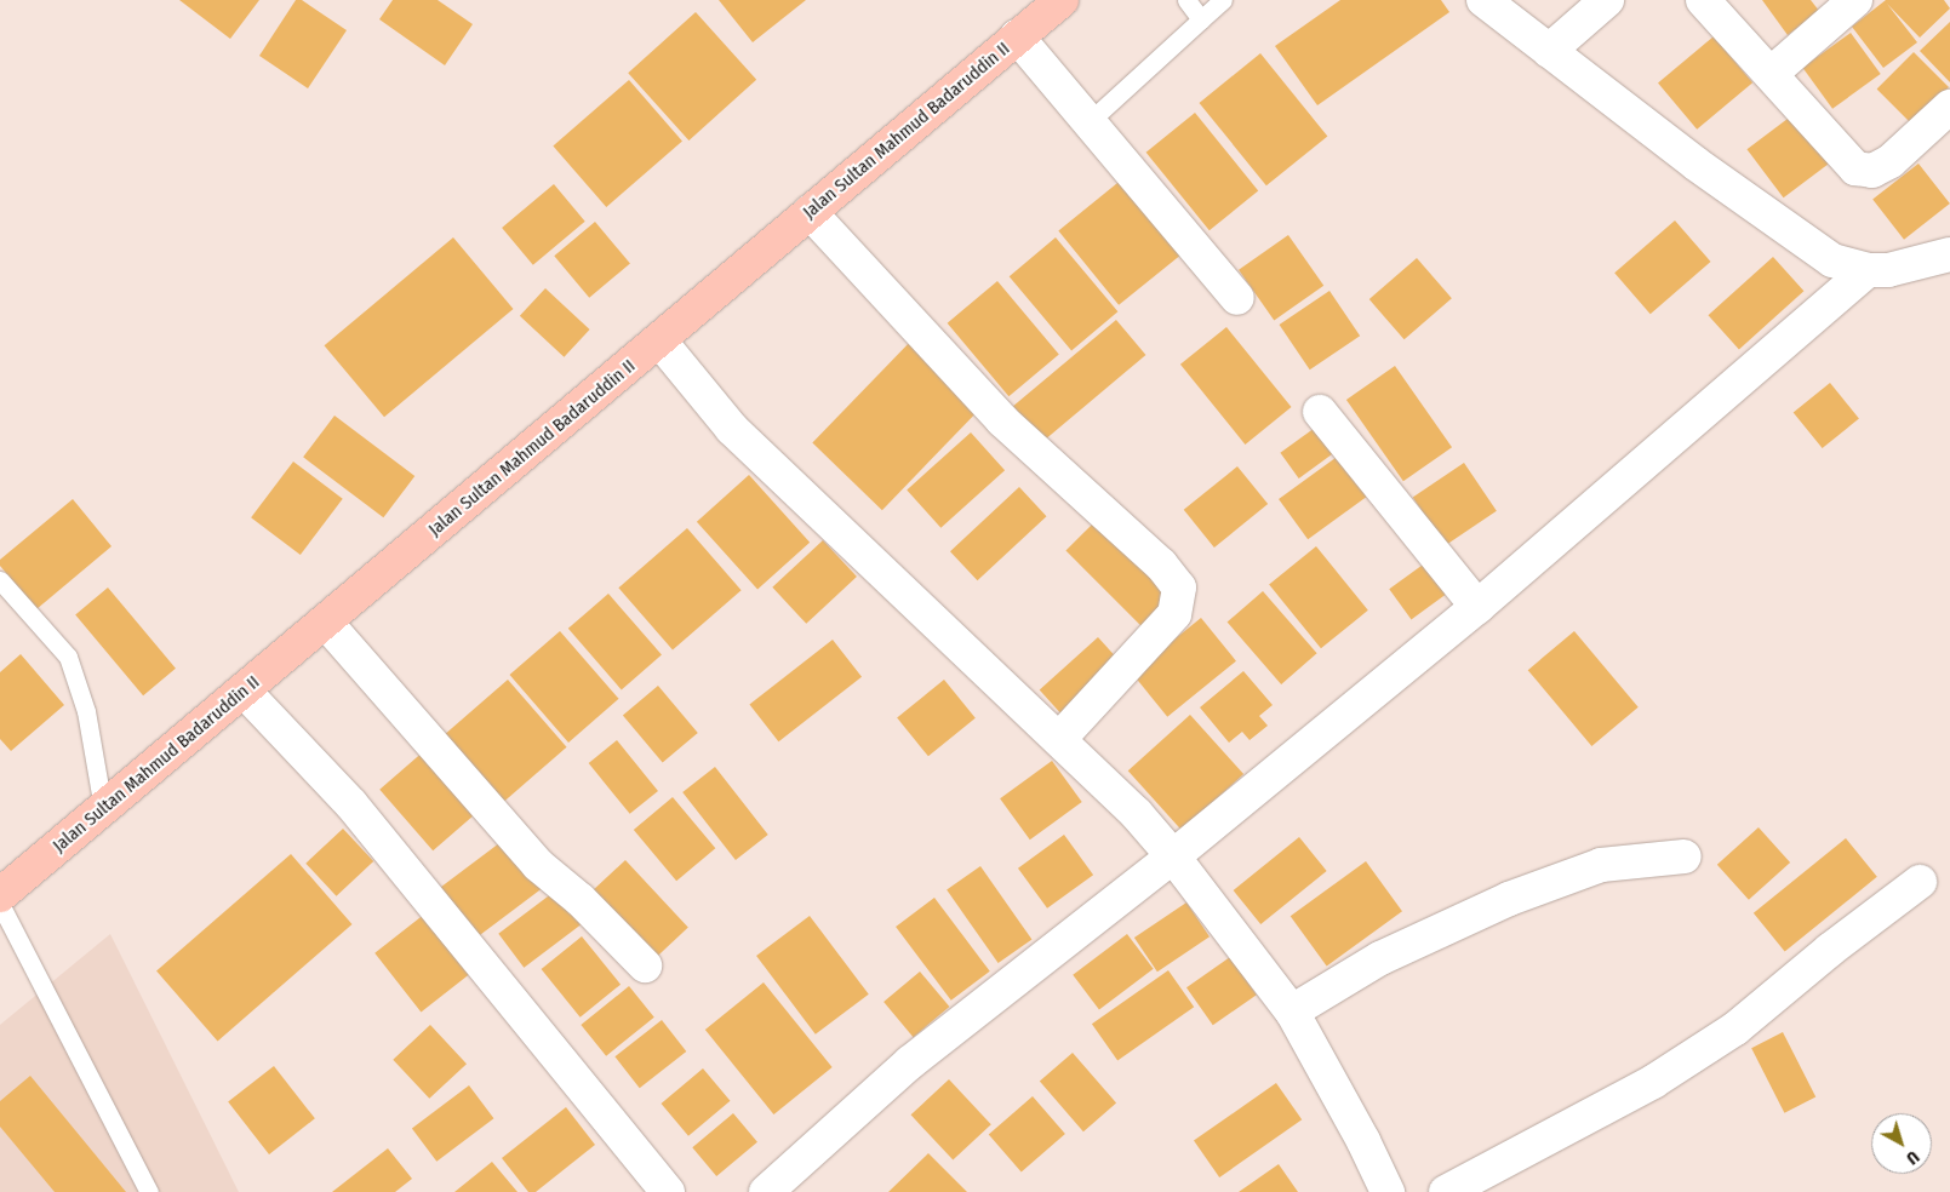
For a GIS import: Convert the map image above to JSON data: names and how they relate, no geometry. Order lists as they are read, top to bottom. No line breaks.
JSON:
{"streets":{"highway":["Jalan Sultan Mahmud Badaruddin II"]},"north":"bottom right"}
